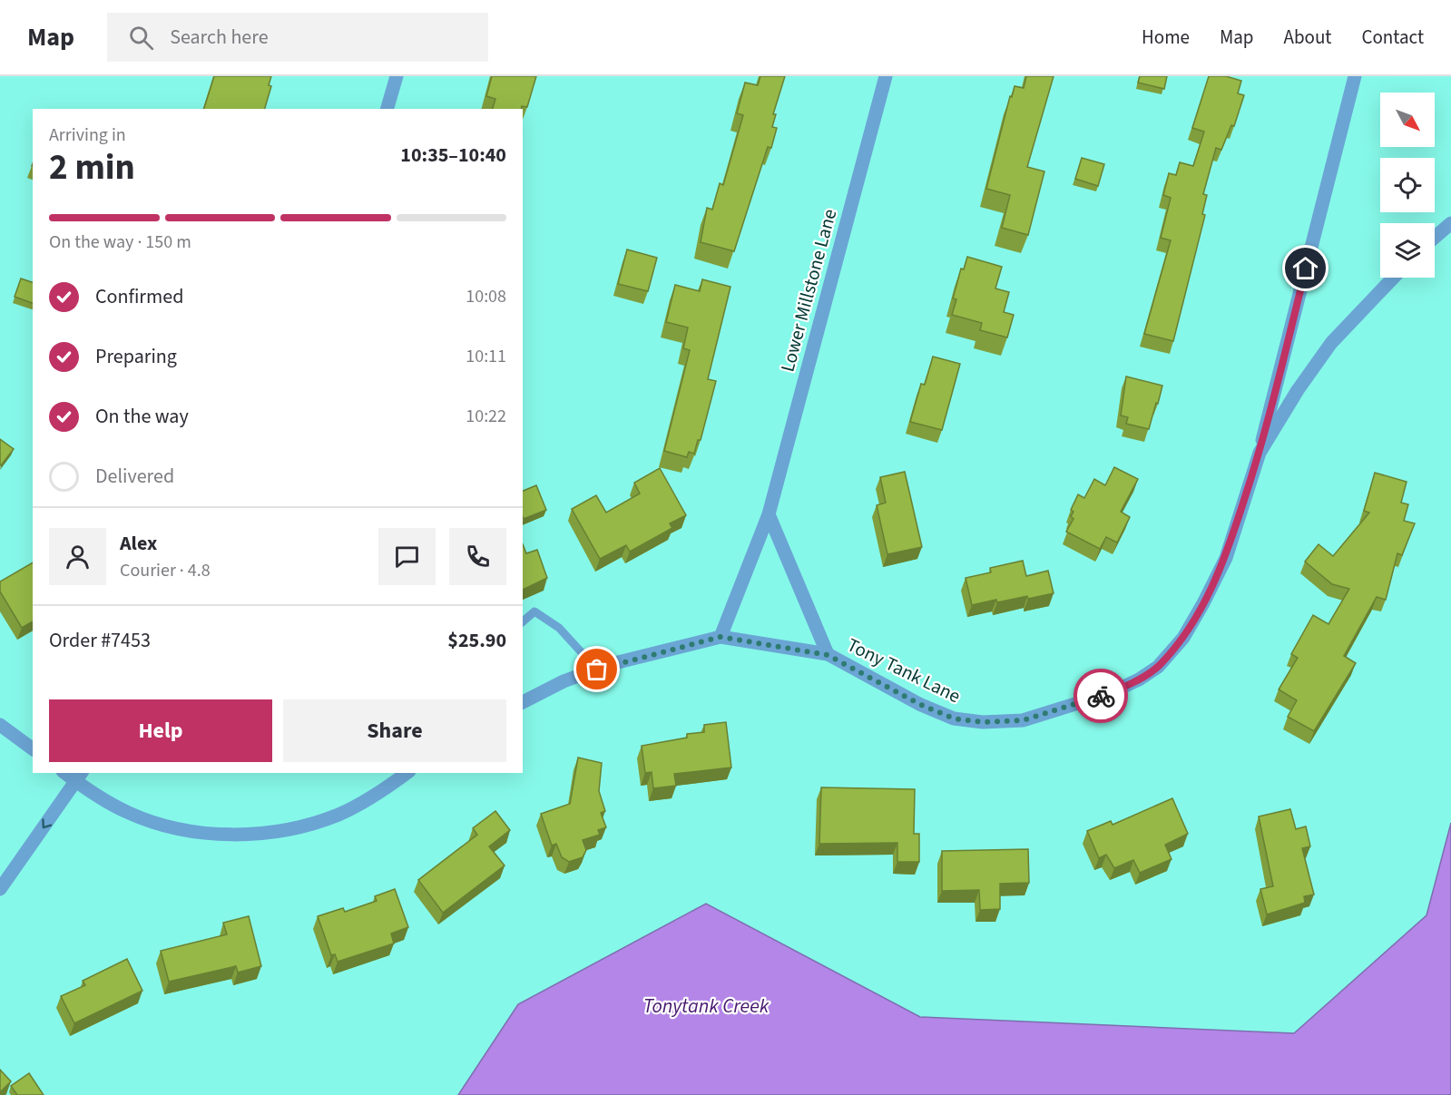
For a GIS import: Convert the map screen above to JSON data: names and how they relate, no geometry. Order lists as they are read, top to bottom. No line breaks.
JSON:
{"streets":{"street":["Lower Millstone Lane","Tony Tank Lane"]},"crossings":[["Lower Millstone Lane","Tony Tank Lane"]],"water":["Tonytank Creek"],"north":"bottom right","page":{"header":"Map","search":"Search here","nav":["Home","Map","About","Contact"],"heading":["2 min","Arriving in","10:35–10:40"],"panel":["Alex","Courier · 4.8","Order #7453","$25.90"],"bar":"On the way · 150 m","list":[["Confirmed","10:08"],["Preparing","10:11"],["On the way","10:22"],"Delivered"],"buttons":["Help","Share"]}}
